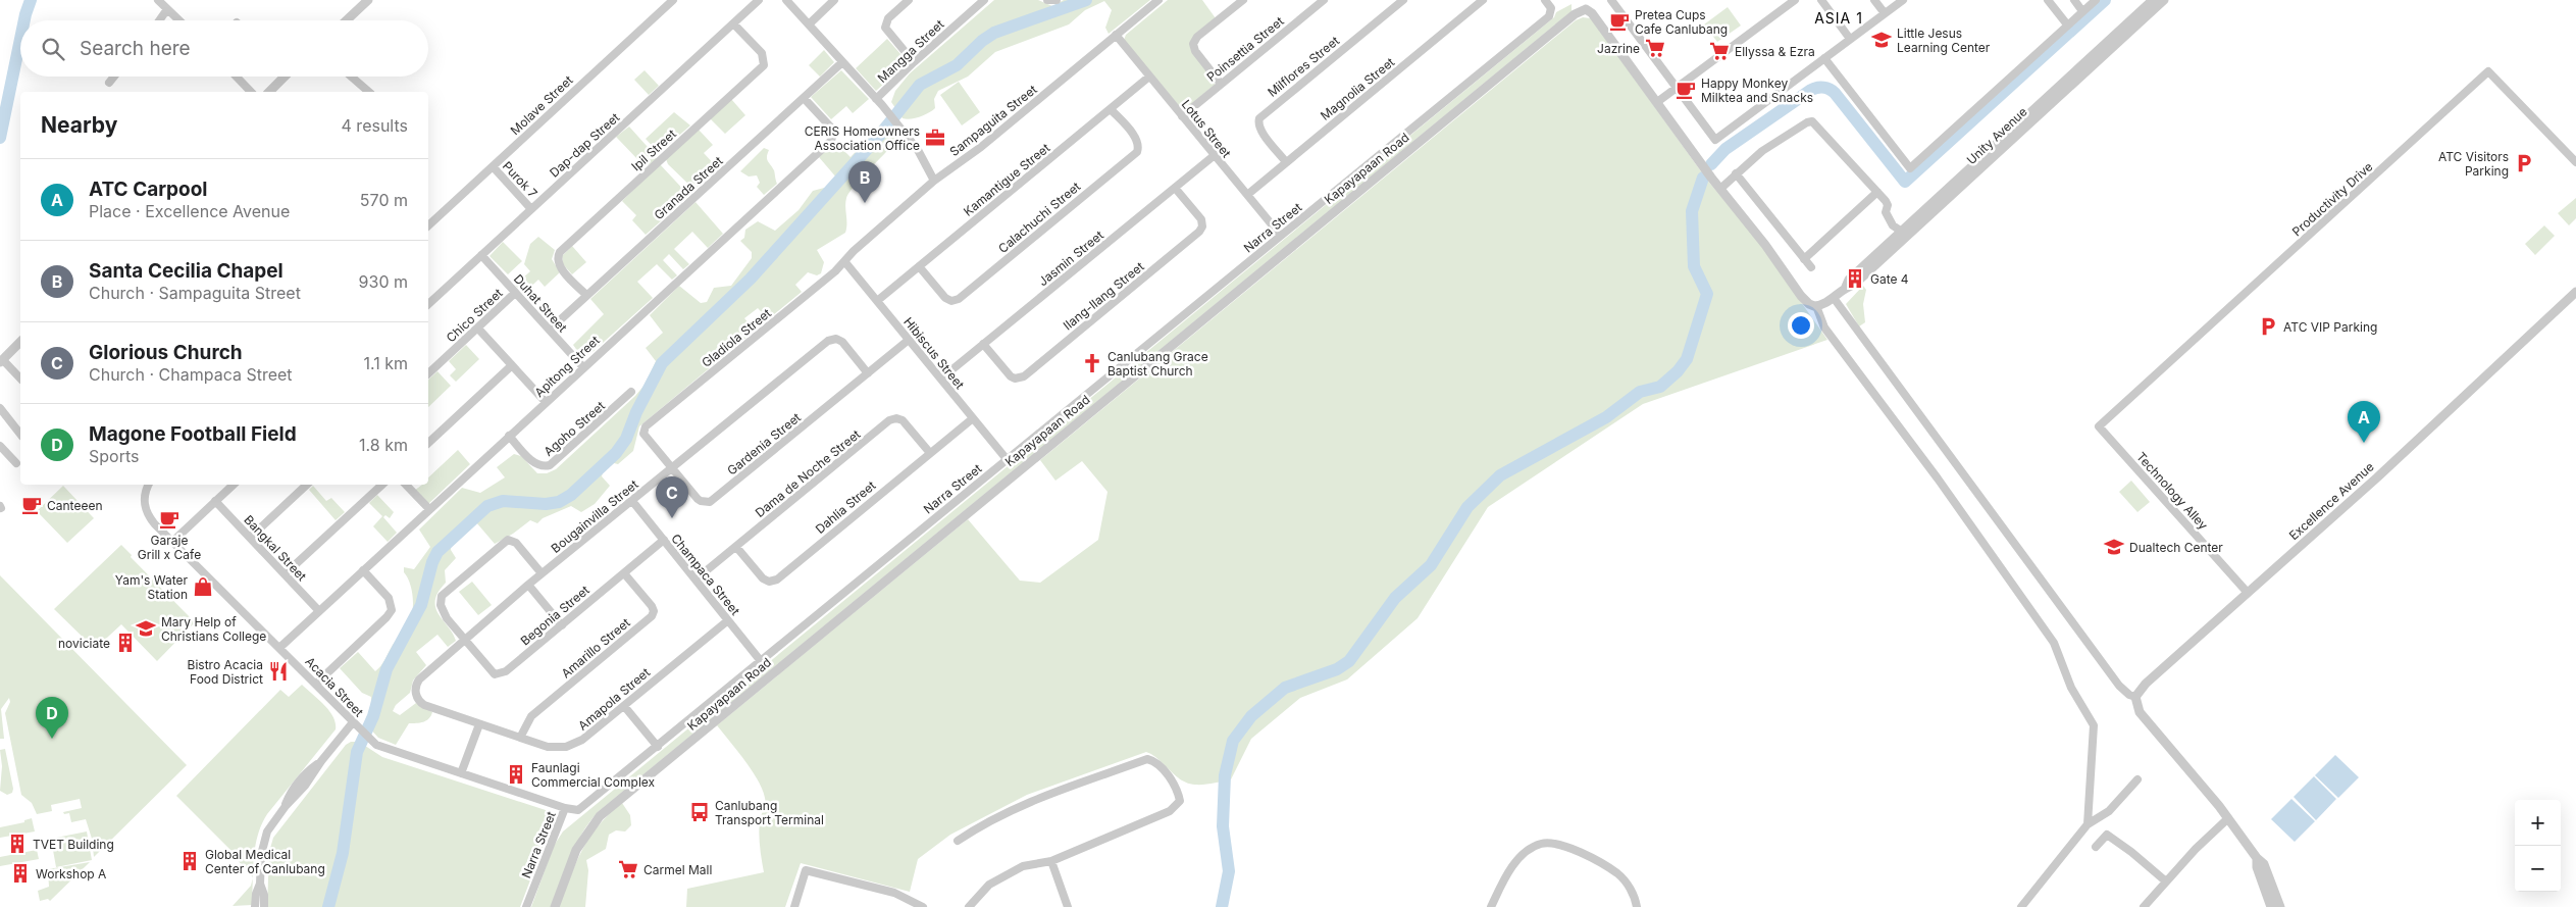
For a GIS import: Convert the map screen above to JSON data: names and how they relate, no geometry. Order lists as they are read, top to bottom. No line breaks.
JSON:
{"streets":{"street":["Poinsettia Street","Mangga Street","Milflores Street","Magnolia Street","Molave Street","Sampaguita Street","Lotus Street","Unity Avenue","Dap-dap Street","Ipil Street","Kapayapaan Road","Purok 7","Kamantigue Street","Granada Street","Productivity Drive","Calachuchi Street","Narra Street","Jasmin Street","Ilang-Ilang Street","Duhat Street","Chico Street","Gladiola Street","Hibiscus Street","Apitong Street","Agoho Street","Gardenia Street","Dama de Noche Street","Technology Alley","Excellence Avenue","Dahlia Street","Bougainvilla Street","Bangkal Street","Champaca Street","Begonia Street","Amarillo Street","Acacia Street","Amapola Street"]},"crossings":[["Poinsettia Street","Lotus Street"],["Milflores Street","Magnolia Street"],["Magnolia Street","Lotus Street"],["Molave Street","Purok 7"],["Sampaguita Street","Lotus Street"],["Sampaguita Street","Gladiola Street"],["Sampaguita Street","Hibiscus Street"],["Lotus Street","Kamantigue Street"],["Lotus Street","Narra Street"],["Lotus Street","Jasmin Street"],["Dap-dap Street","Ipil Street"],["Dap-dap Street","Purok 7"],["Dap-dap Street","Duhat Street"],["Ipil Street","Granada Street"],["Kamantigue Street","Calachuchi Street"],["Kamantigue Street","Hibiscus Street"],["Granada Street","Duhat Street"],["Granada Street","Apitong Street"],["Productivity Drive","Technology Alley"],["Narra Street","Hibiscus Street"],["Narra Street","Champaca Street"],["Narra Street","Acacia Street"],["Jasmin Street","Ilang-Ilang Street"],["Jasmin Street","Hibiscus Street"],["Duhat Street","Chico Street"],["Duhat Street","Apitong Street"],["Gladiola Street","Hibiscus Street"],["Gladiola Street","Gardenia Street"],["Hibiscus Street","Gardenia Street"],["Hibiscus Street","Dahlia Street"],["Apitong Street","Agoho Street"],["Apitong Street","Bangkal Street"],["Apitong Street","Acacia Street"],["Gardenia Street","Bougainvilla Street"],["Dama de Noche Street","Dahlia Street"],["Dama de Noche Street","Champaca Street"],["Technology Alley","Excellence Avenue"],["Bougainvilla Street","Champaca Street"],["Bougainvilla Street","Begonia Street"],["Bougainvilla Street","Amapola Street"],["Champaca Street","Begonia Street"],["Champaca Street","Amapola Street"],["Begonia Street","Amarillo Street"],["Amarillo Street","Amapola Street"]],"districts":["ASIA 1"],"places":{"cafe":["Pretea Cups Cafe Canlubang","Happy Monkey Milktea and Snacks","Canteeen","Garaje Grill x Cafe"],"school or university":["Little Jesus Learning Center","Dualtech Center","Mary Help of Christians College"],"supermarket":["Jazrine","Ellyssa & Ezra","Carmel Mall"],"office":["CERIS Homeowners Association Office"],"parking":["ATC Visitors Parking","ATC VIP Parking"],"building":["Gate 4","noviciate","Faunlagi Commercial Complex","TVET Building","Global Medical Center of Canlubang","Workshop A"],"church":["Canlubang Grace Baptist Church"],"shop":["Yam's Water Station"],"restaurant":["Bistro Acacia Food District"],"bus stop":["Canlubang Transport Terminal"]},"page":{"search":"Search here","heading":["Nearby","4 results"],"list":[{"mark":"A","name":"ATC Carpool","note":"Place · Excellence Avenue","value":"570 m"},{"mark":"B","name":"Santa Cecilia Chapel","note":"Church · Sampaguita Street","value":"930 m"},{"mark":"C","name":"Glorious Church","note":"Church · Champaca Street","value":"1.1 km"},{"mark":"D","name":"Magone Football Field","note":"Sports","value":"1.8 km"}],"pins":["B","A","C","D"],"map_buttons":["+","−"]}}
